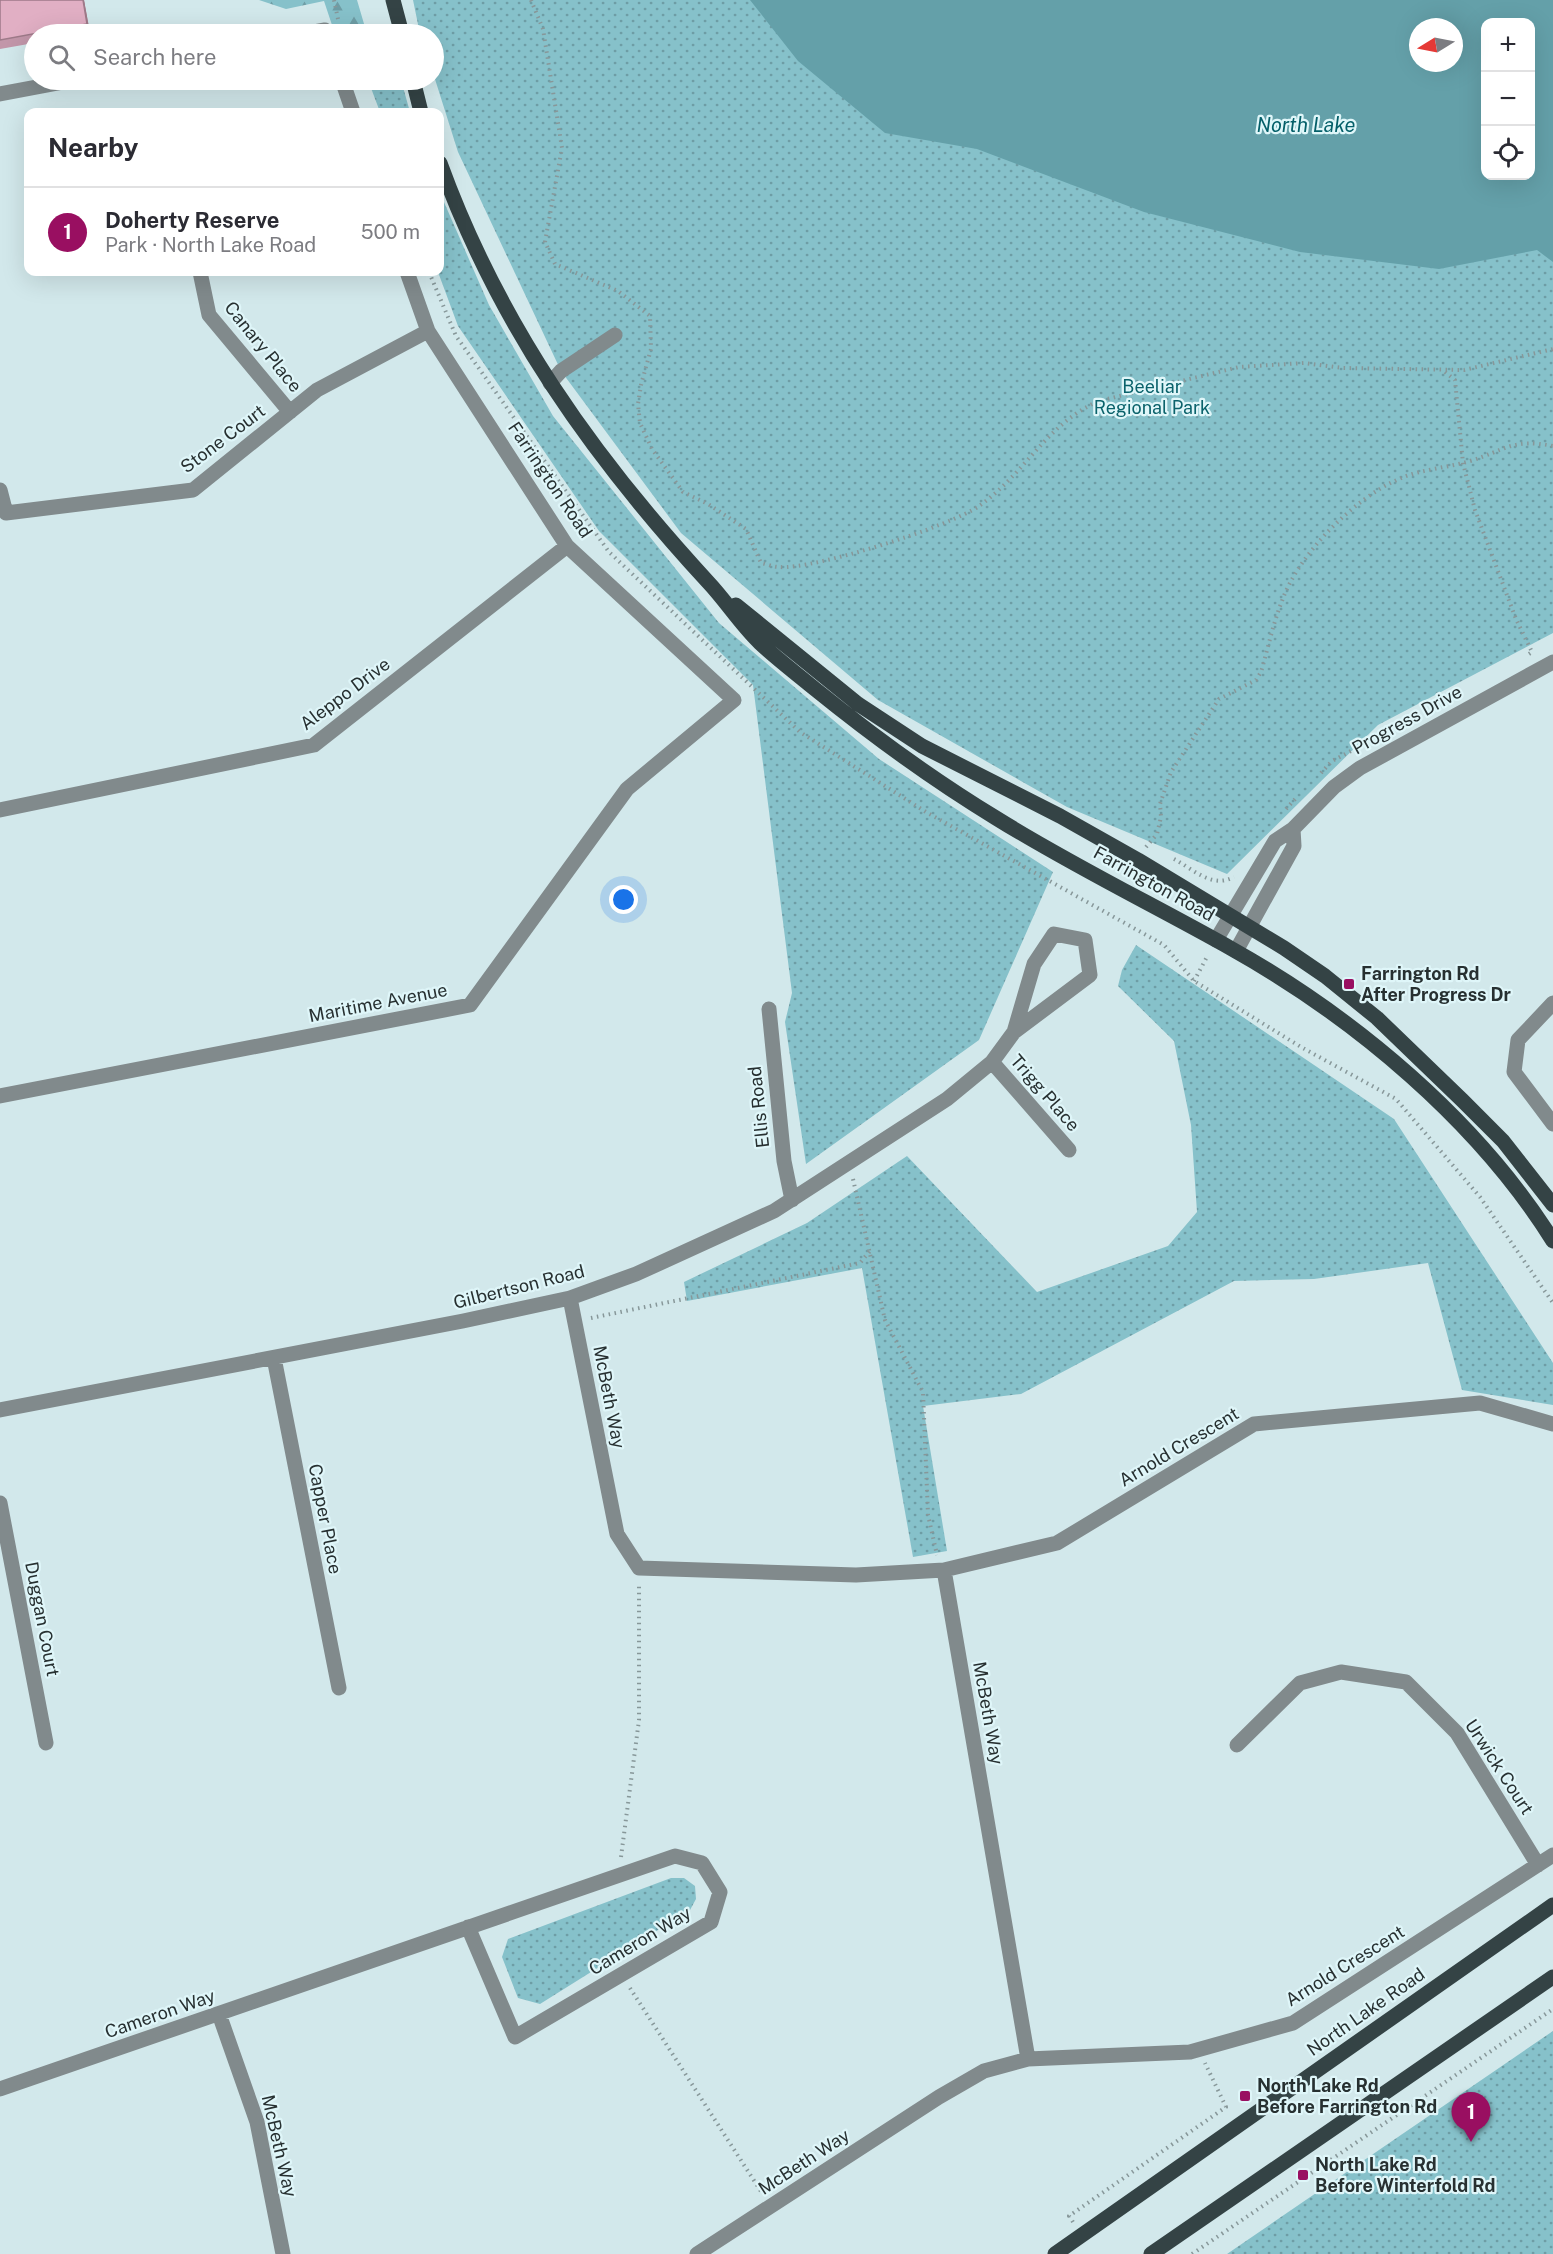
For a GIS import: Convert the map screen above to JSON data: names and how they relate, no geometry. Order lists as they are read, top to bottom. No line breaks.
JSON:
{"streets":{"main road":["Farrington Road","North Lake Road"],"street":["Canary Place","Stone Court","Aleppo Drive","Progress Drive","Maritime Avenue","Trigg Place","Ellis Road","Gilbertson Road","McBeth Way","Arnold Crescent","Capper Place","Duggan Court","Urwick Court","Cameron Way"]},"crossings":[["Canary Place","Stone Court"],["Stone Court","Farrington Road"],["Farrington Road","Aleppo Drive"],["Farrington Road","Progress Drive"],["Farrington Road","Maritime Avenue"],["Trigg Place","Gilbertson Road"],["Ellis Road","Gilbertson Road"],["Gilbertson Road","McBeth Way"],["Gilbertson Road","Capper Place"],["McBeth Way","Arnold Crescent"],["McBeth Way","Cameron Way"],["Arnold Crescent","Urwick Court"]],"water":["North Lake"],"parks":["Beeliar Regional Park"],"places":{"transit":["Farrington Rd After Progress Dr","North Lake Rd Before Farrington Rd","North Lake Rd Before Winterfold Rd"]},"north":"left","page":{"map_buttons":["+","−"],"search":"Search here","heading":"Nearby","list":[{"mark":"1","name":"Doherty Reserve","note":"Park · North Lake Road","value":"500 m"}],"pins":"1"}}
